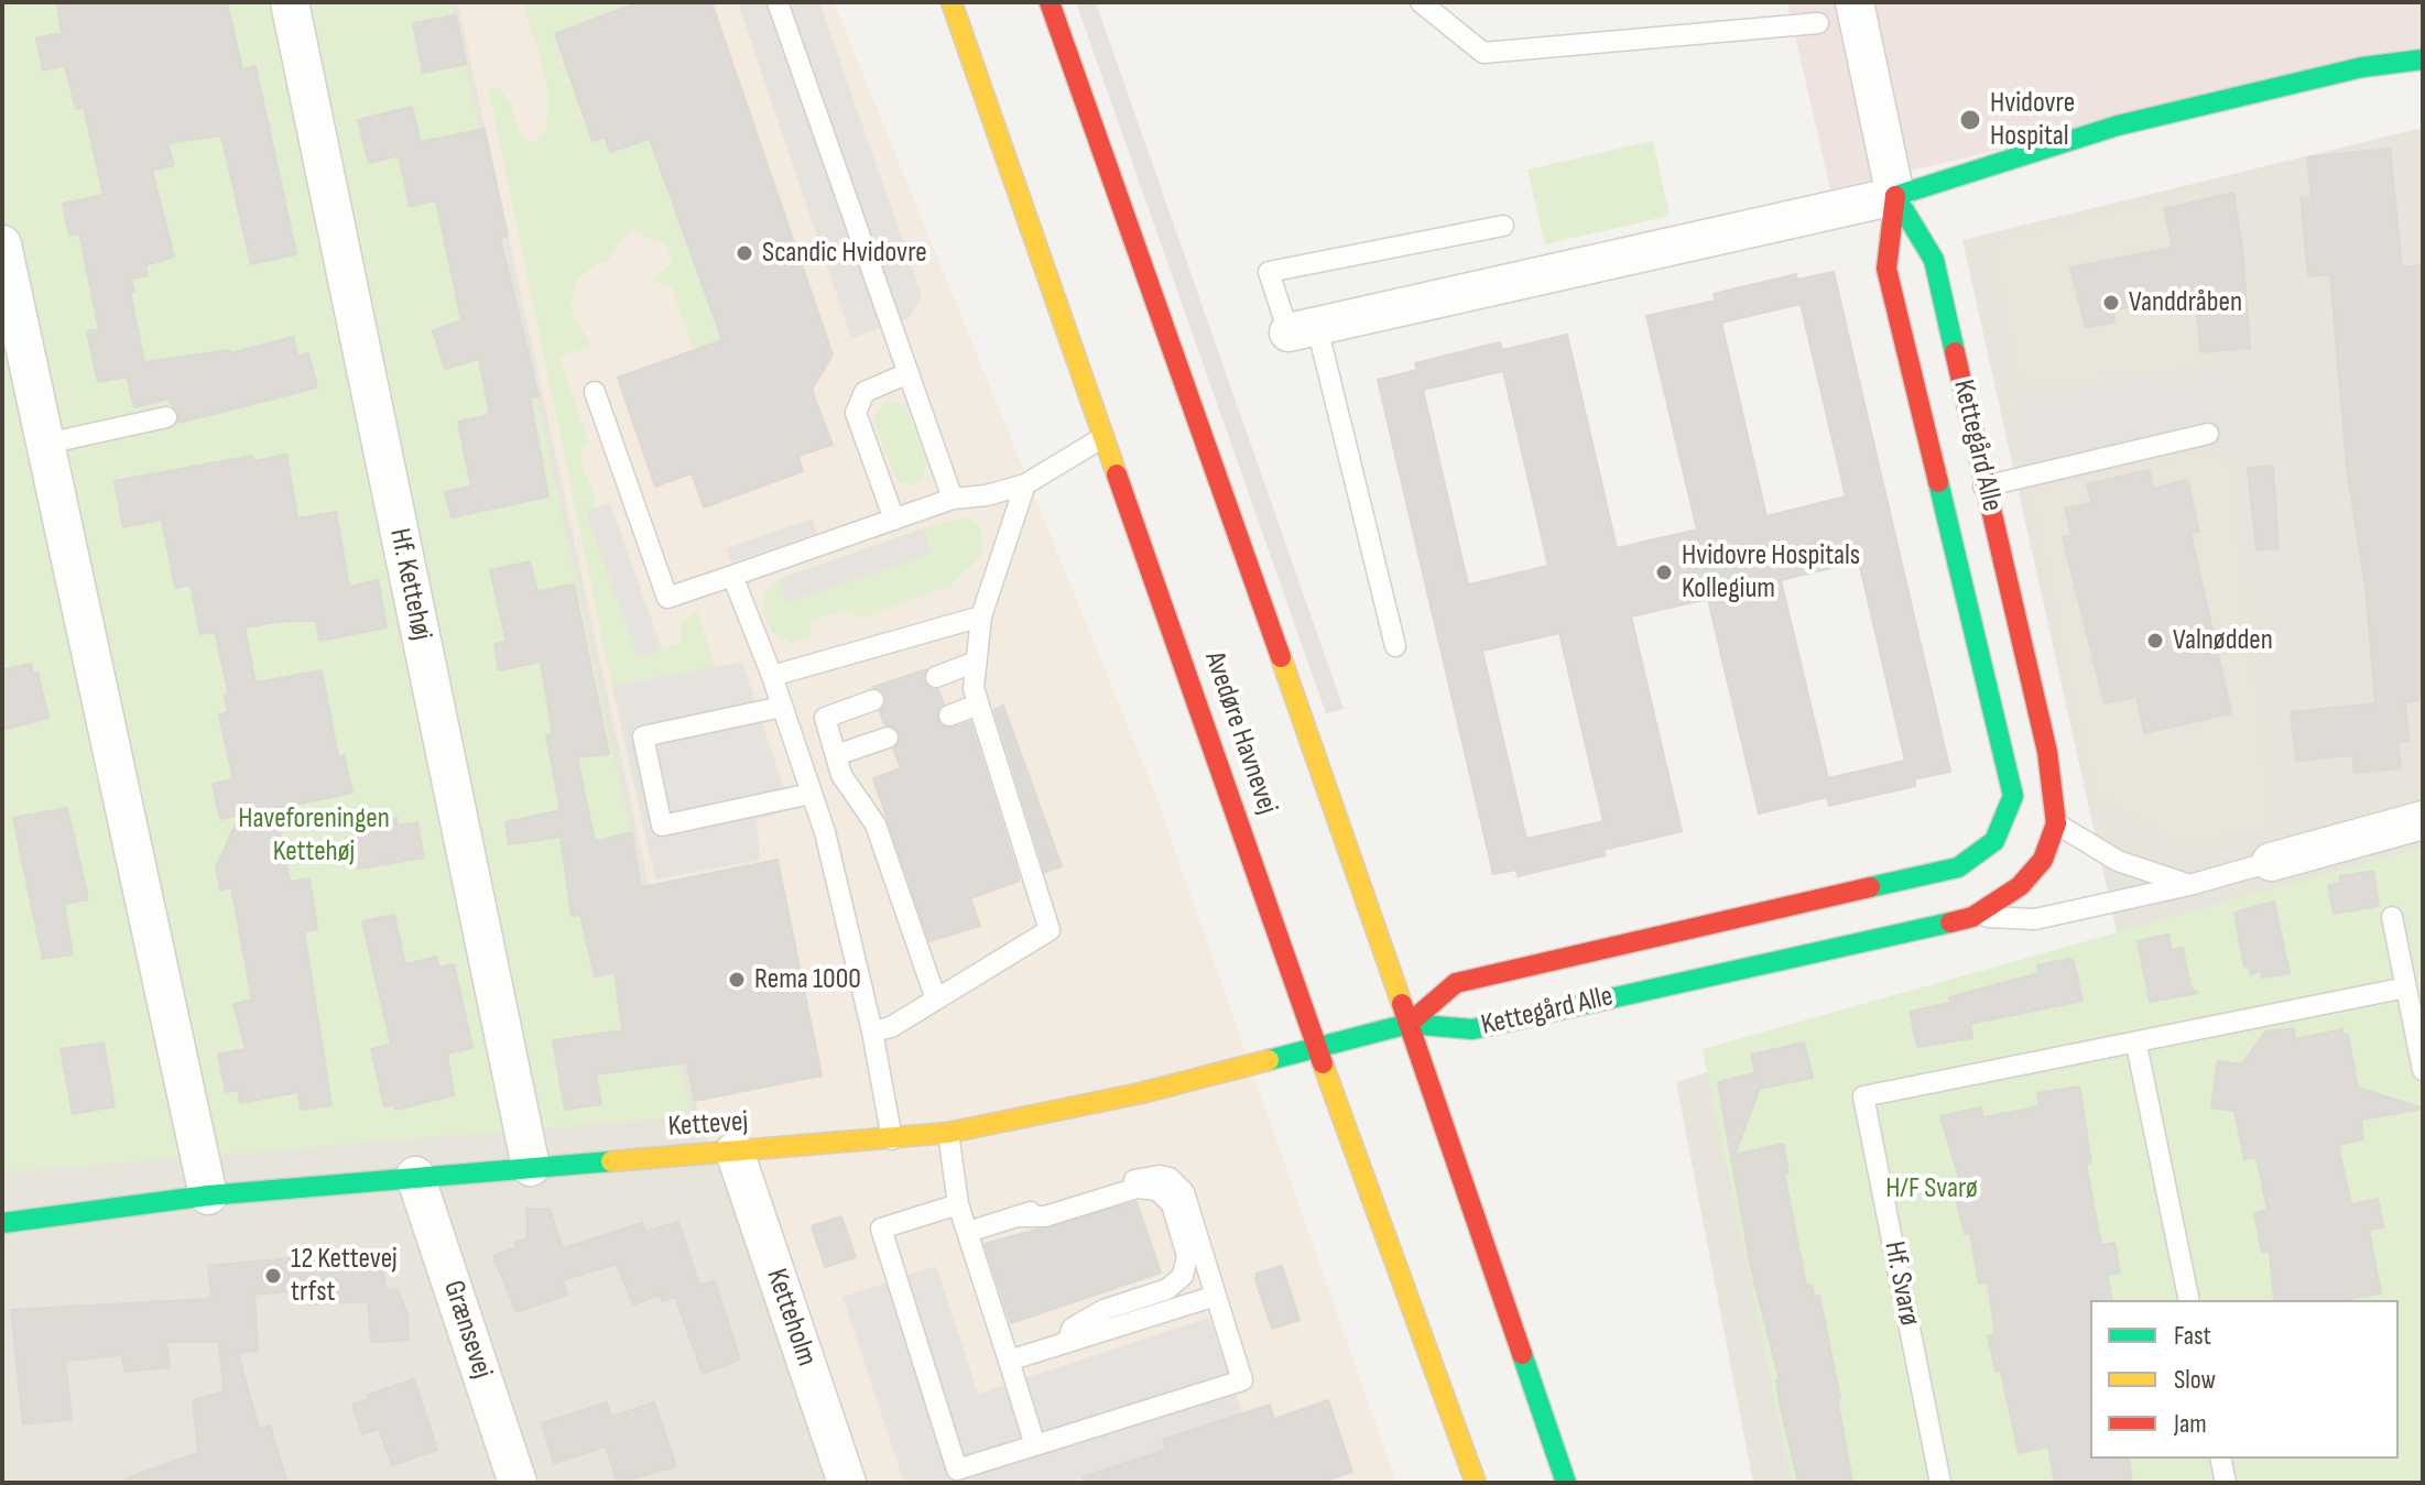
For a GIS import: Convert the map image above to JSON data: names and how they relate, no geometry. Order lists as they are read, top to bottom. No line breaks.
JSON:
{"streets":{"street":["Kettegård Alle","Hf. Kettehøj","Avedøre Havnevej","Kettevej","Ketteholm","Grænsevej"],"lane":["Hf. Svarø"]},"crossings":[["Kettegård Alle","Kettevej"],["Hf. Kettehøj","Kettevej"],["Avedøre Havnevej","Kettevej"],["Kettevej","Ketteholm"],["Kettevej","Grænsevej"]],"parks":["Haveforeningen Kettehøj","H/F Svarø"],"places":["Hvidovre Hospital","Scandic Hvidovre","Vanddråben","Hvidovre Hospitals Kollegium","Valnødden","Rema 1000","12 Kettevej trfst"],"legend":["Fast","Slow","Jam"]}
